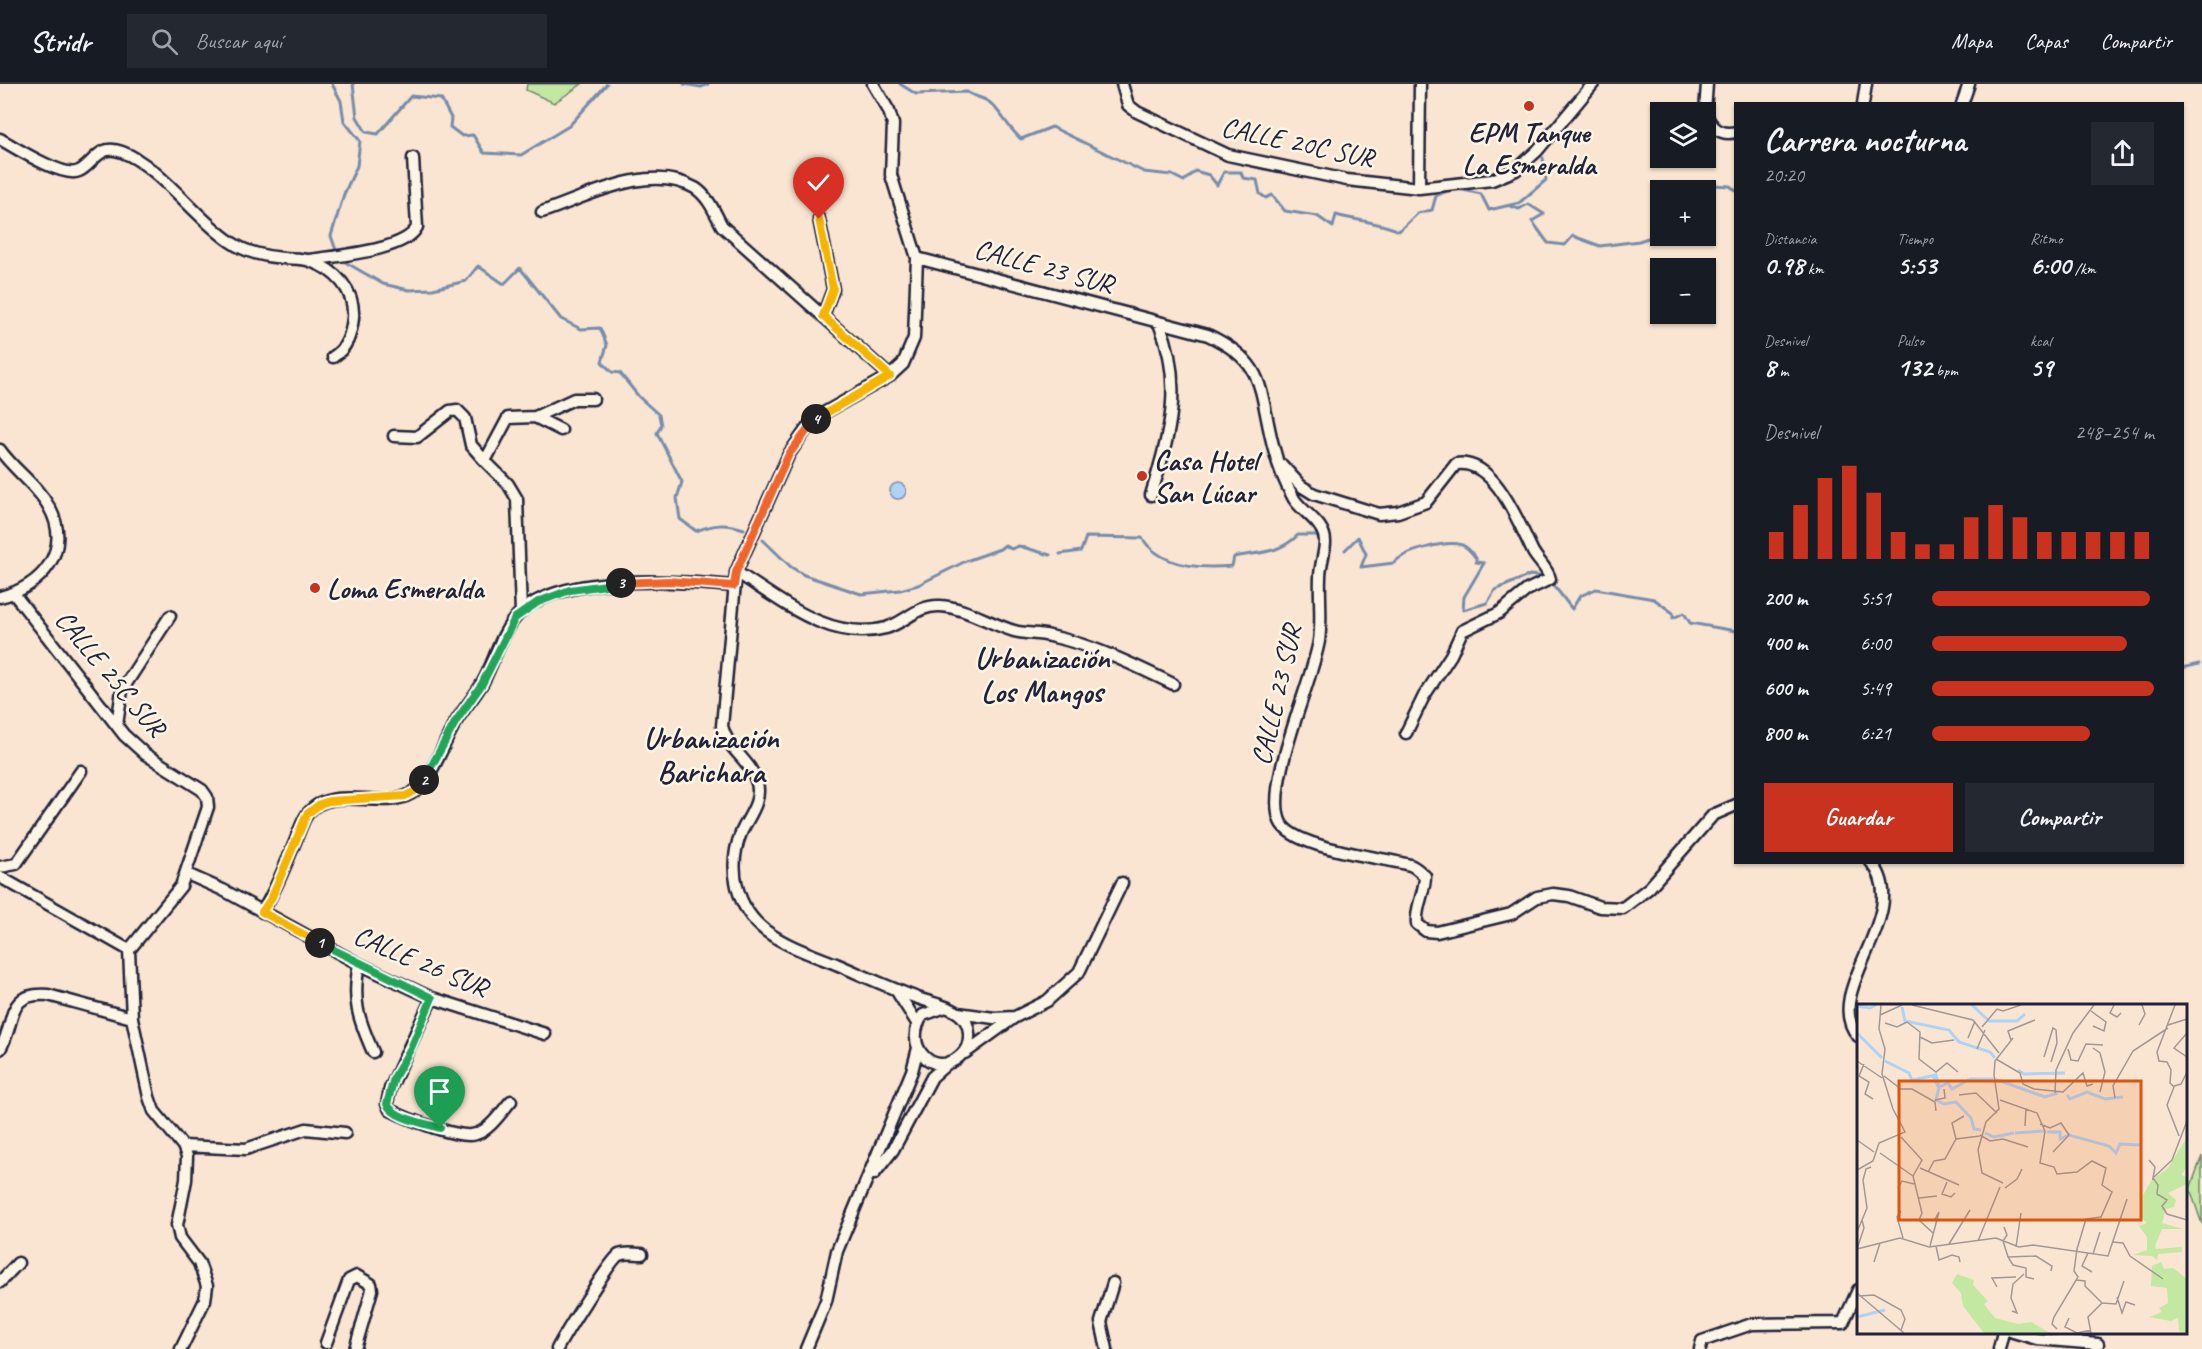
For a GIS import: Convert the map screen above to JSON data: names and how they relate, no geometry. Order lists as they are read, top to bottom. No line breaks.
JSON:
{"streets":{"street":["CALLE 20C SUR","CALLE 23 SUR","CALLE 25C SUR","CALLE 26 SUR"]},"crossings":[["CALLE 25C SUR","CALLE 26 SUR"]],"districts":["Urbanización Los Mangos","Urbanización Barichara"],"places":["EPM Tanque La Esmeralda","Casa Hotel San Lúcar","Loma Esmeralda"],"page":{"header":"Stridr","search":"Buscar aquí","nav":["Mapa","Capas","Compartir"],"map_buttons":["+","−"],"heading":["Carrera nocturna","20:20"],"stats":[["Distancia","0.98 km"],["Tiempo","5:53"],["Ritmo","6:00 /km"],["Desnivel","8 m"],["Pulso","132 bpm"],["kcal","59"]],"pins":["4","3","2","1"],"chart":["Desnivel","248–254 m"],"list":[{"name":"200 m","note":"5:51"},{"name":"400 m","note":"6:00"},{"name":"600 m","note":"5:49"},{"name":"800 m","note":"6:21"}],"buttons":["Guardar","Compartir"]}}
